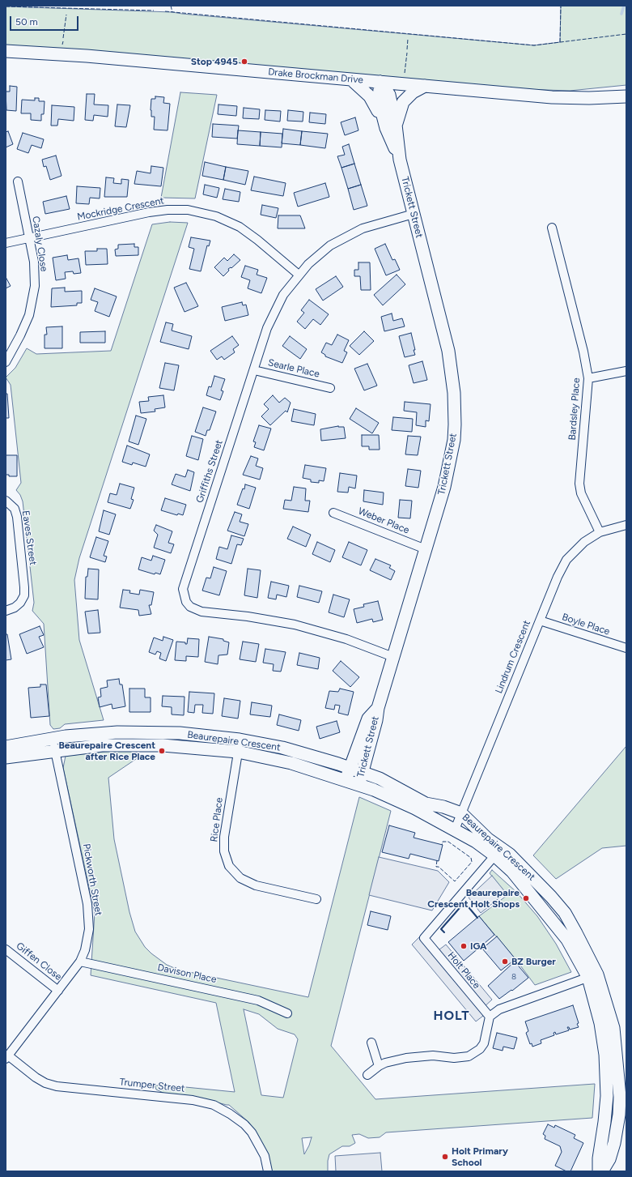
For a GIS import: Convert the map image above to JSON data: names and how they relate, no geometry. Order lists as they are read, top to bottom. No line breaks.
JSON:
{"streets":{"street":["Drake Brockman Drive","Trickett Street","Mockridge Crescent","Cazaly Close","Searle Place","Bardsley Place","Griffiths Street","Weber Place","Eaves Street","Boyle Place","Lindrum Crescent","Beaurepaire Crescent","Rice Place","Pickworth Street","Giffen Close","Holt Place","Davison Place","Trumper Street"]},"crossings":[["Drake Brockman Drive","Trickett Street"],["Trickett Street","Griffiths Street"],["Trickett Street","Weber Place"],["Trickett Street","Beaurepaire Crescent"],["Mockridge Crescent","Cazaly Close"],["Mockridge Crescent","Griffiths Street"],["Searle Place","Griffiths Street"],["Bardsley Place","Lindrum Crescent"],["Boyle Place","Lindrum Crescent"],["Lindrum Crescent","Beaurepaire Crescent"],["Beaurepaire Crescent","Rice Place"],["Beaurepaire Crescent","Pickworth Street"],["Beaurepaire Crescent","Holt Place"],["Pickworth Street","Giffen Close"],["Pickworth Street","Davison Place"],["Pickworth Street","Trumper Street"]],"districts":["HOLT"],"places":["Stop 4945","Beaurepaire Crescent after Rice Place","Beaurepaire Crescent Holt Shops","IGA","BZ Burger","Holt Primary School"],"house_numbers":["8"],"scale_bar":"50 m"}
